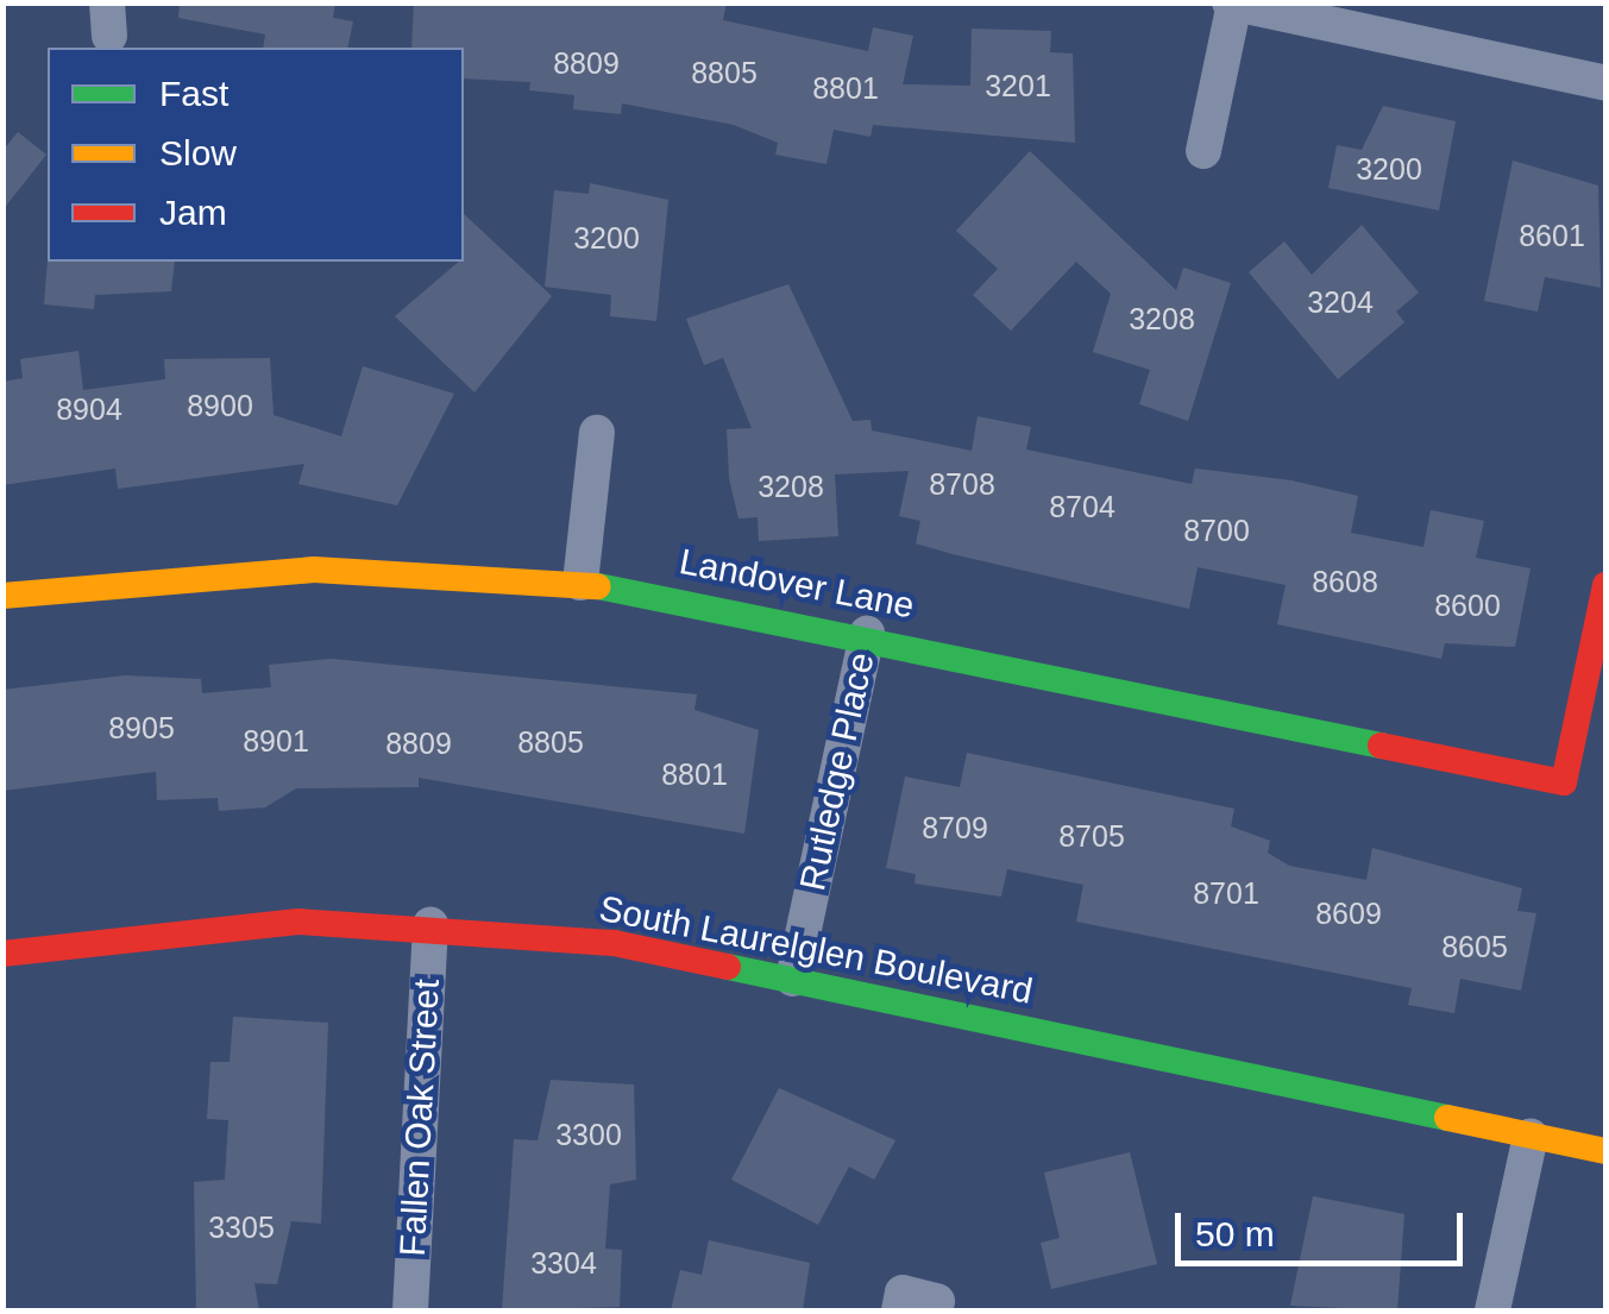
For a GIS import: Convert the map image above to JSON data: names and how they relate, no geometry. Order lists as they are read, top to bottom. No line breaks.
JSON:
{"streets":{"street":["Landover Lane","Rutledge Place","South Laurelglen Boulevard","Fallen Oak Street"]},"crossings":[["Landover Lane","Rutledge Place"],["Rutledge Place","South Laurelglen Boulevard"],["South Laurelglen Boulevard","Fallen Oak Street"]],"house_numbers":["8809","8805","3201","8801","3200","8601","3200","3204","3208","8900","8904","8708","3208","8704","8700","8608","8600","8905","8901","8805","8809","8801","8709","8705","8701","8609","8605","3300","3305","3304"],"legend":["Fast","Slow","Jam"],"scale_bar":"50 m"}
